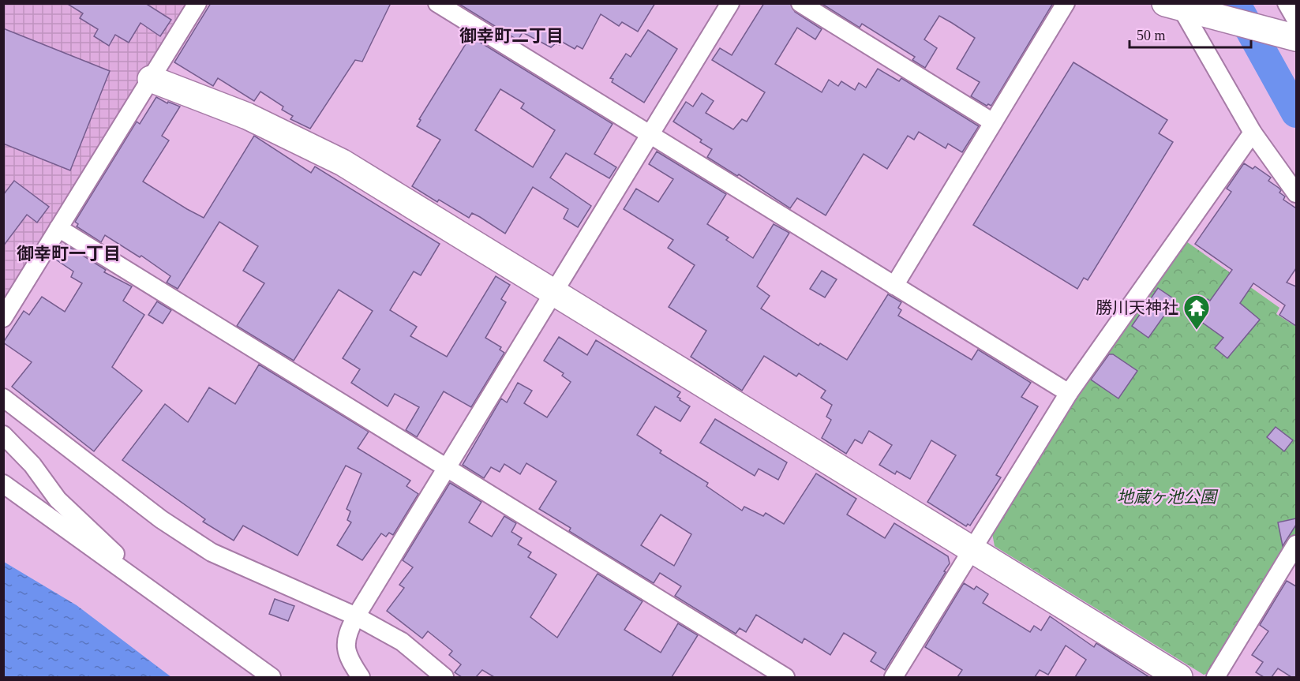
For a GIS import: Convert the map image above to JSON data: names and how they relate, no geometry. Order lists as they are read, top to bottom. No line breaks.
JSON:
{"districts":["御幸町二丁目","御幸町一丁目"],"parks":["地蔵ヶ池公園"],"places":{"temple":["勝川天神社"]},"scale_bar":"50 m"}
